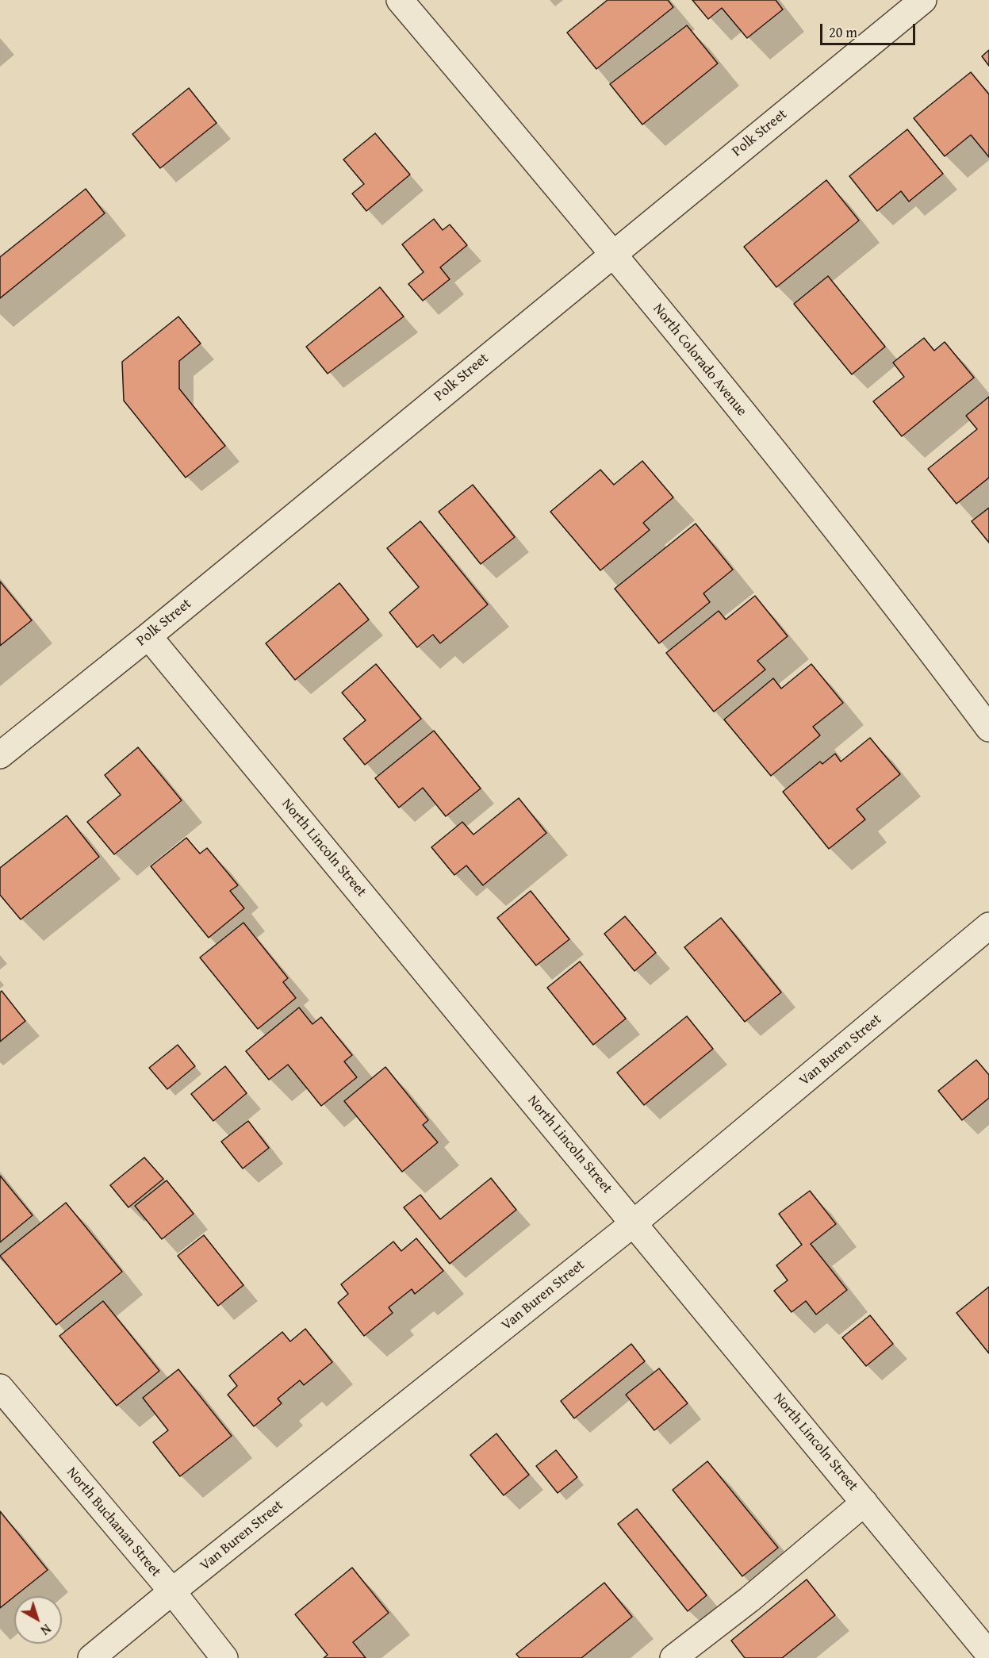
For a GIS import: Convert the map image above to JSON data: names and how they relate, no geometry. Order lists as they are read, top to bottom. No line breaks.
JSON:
{"streets":{"street":["Polk Street","North Colorado Avenue","North Lincoln Street","Van Buren Street","North Buchanan Street"]},"crossings":[["Polk Street","North Colorado Avenue"],["Polk Street","North Lincoln Street"],["North Lincoln Street","Van Buren Street"],["Van Buren Street","North Buchanan Street"]],"scale_bar":"20 m","north":"bottom right"}
